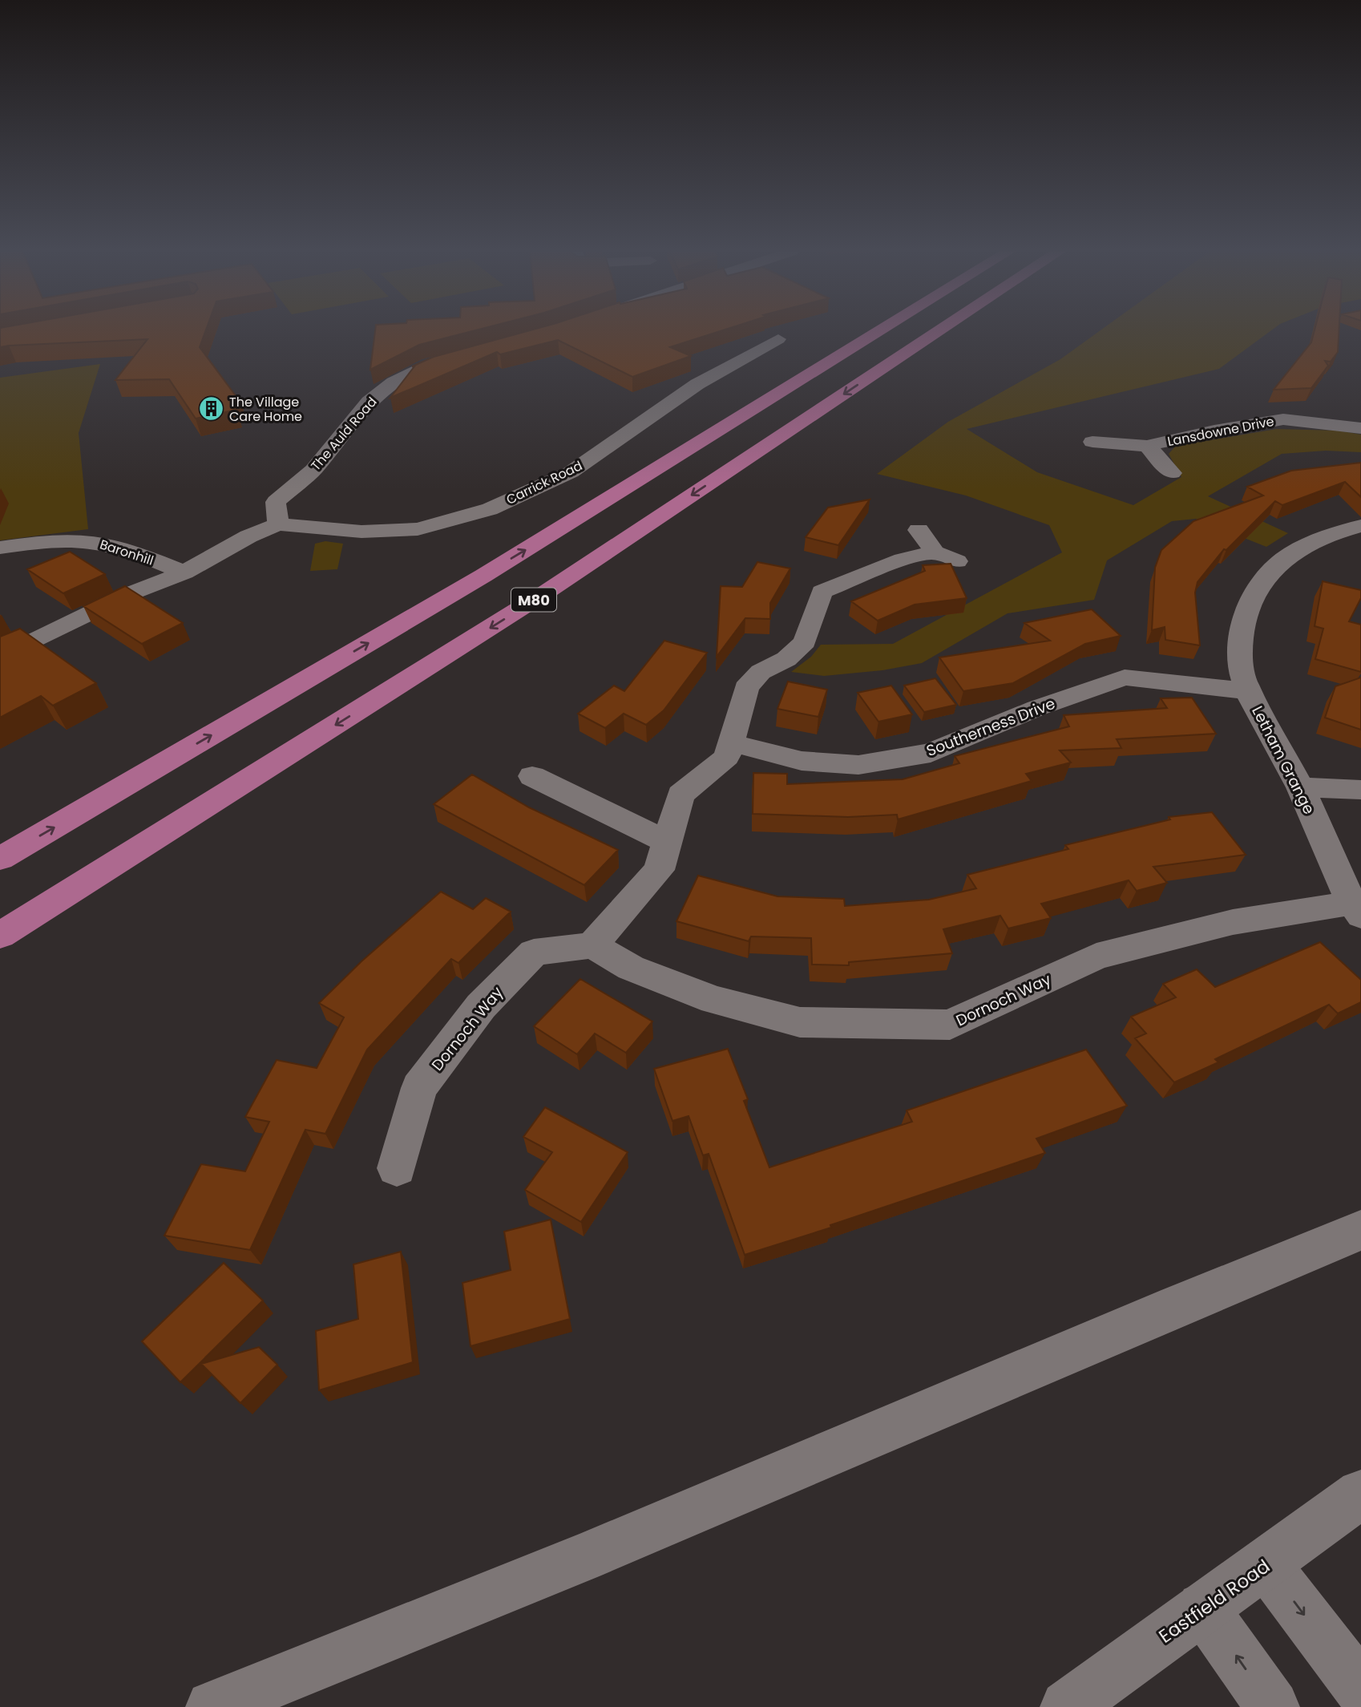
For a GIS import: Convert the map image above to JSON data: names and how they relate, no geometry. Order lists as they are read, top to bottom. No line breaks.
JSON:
{"streets":{"highway":["M80"],"street":["Lansdowne Drive","The Auld Road","Carrick Road","Baronhill","Southerness Drive","Letham Grange","Dornoch Way","Eastfield Road"]},"crossings":[["The Auld Road","Carrick Road"],["Southerness Drive","Letham Grange"],["Letham Grange","Dornoch Way"]],"places":{"building":["The Village Care Home"]}}
